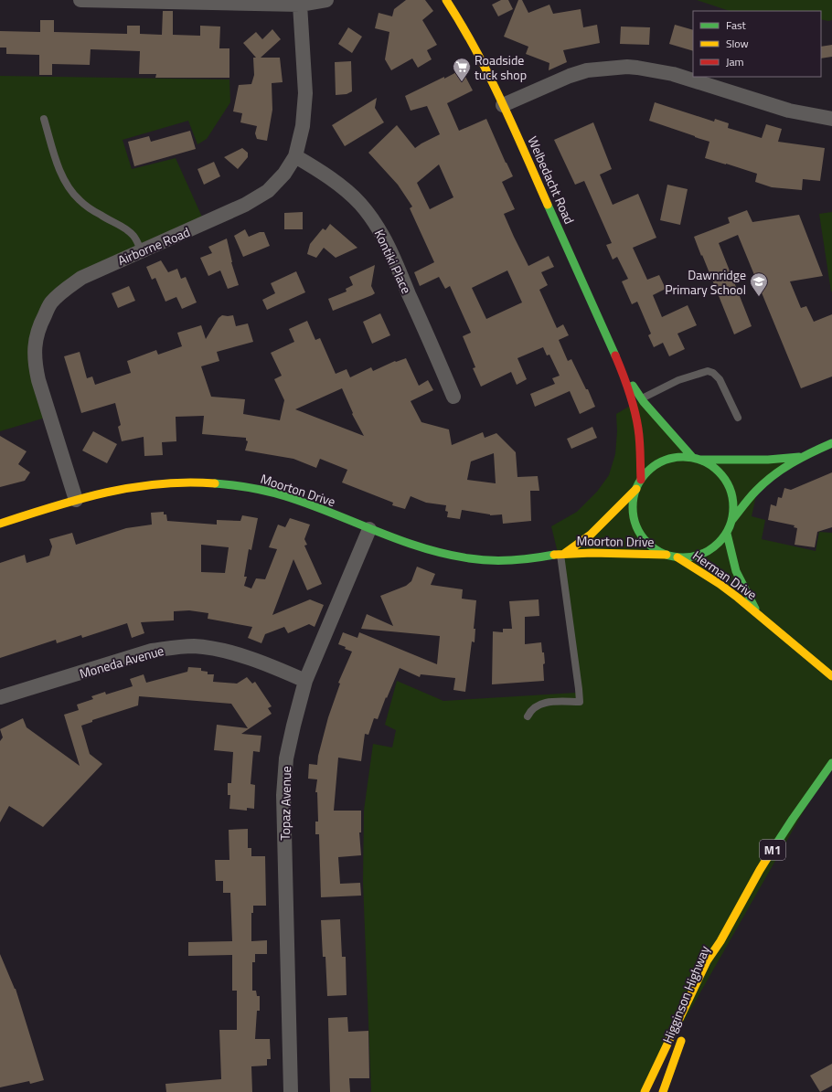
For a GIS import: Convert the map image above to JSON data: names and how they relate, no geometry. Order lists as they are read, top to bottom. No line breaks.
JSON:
{"streets":{"main road":["Welbedacht Road","Moorton Drive","Herman Drive","M1","Higginson Highway"],"street":["Airborne Road","Kontiki Place","Moneda Avenue","Topaz Avenue"]},"crossings":[["Welbedacht Road","Moorton Drive"],["Welbedacht Road","Herman Drive"],["Airborne Road","Kontiki Place"],["Airborne Road","Moorton Drive"],["Moorton Drive","Herman Drive"],["Moorton Drive","Topaz Avenue"],["Moneda Avenue","Topaz Avenue"],["M1","Higginson Highway"]],"places":{"supermarket":["Roadside tuck shop"],"school or university":["Dawnridge Primary School"]},"legend":["Fast","Slow","Jam"]}
